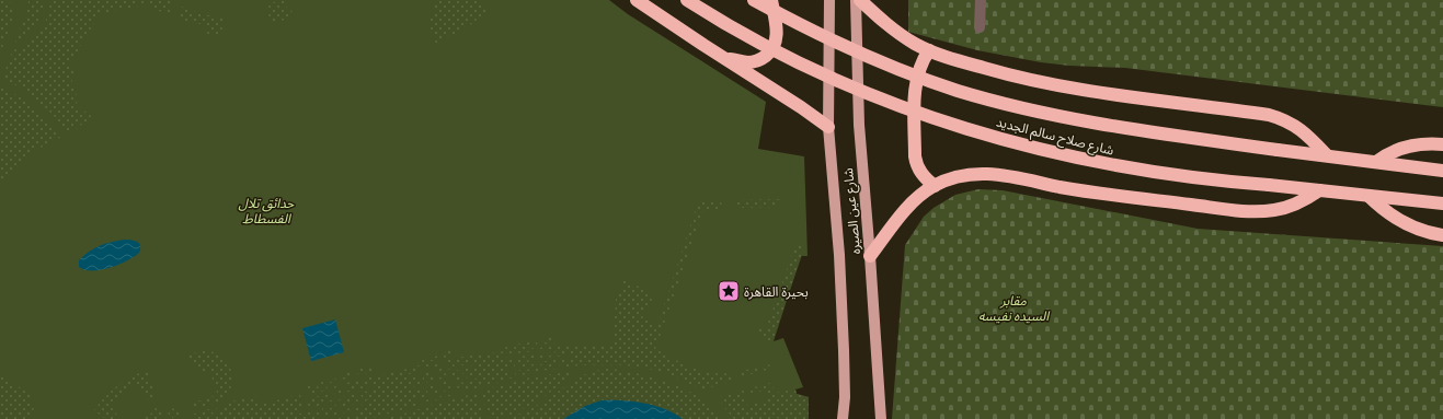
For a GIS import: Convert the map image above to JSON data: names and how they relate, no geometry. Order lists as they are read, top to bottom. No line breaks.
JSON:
{"streets":{"highway":["شارع صلاح سالم الجديد"],"main road":["شارع عين الصيره"]},"parks":["حدائق تلال الفسطاط","مقابر السيده نفيسه"],"places":{"place":["بحيرة القاهرة"]}}
